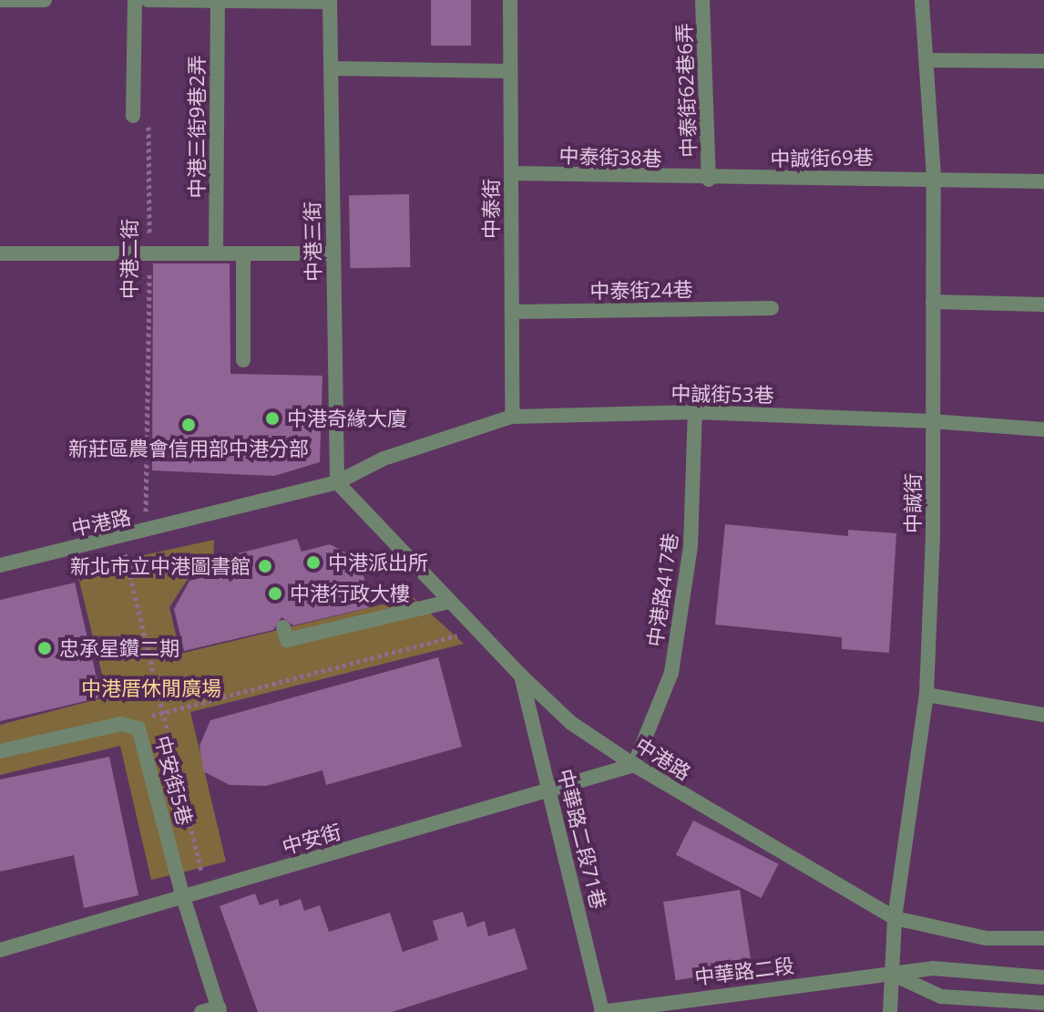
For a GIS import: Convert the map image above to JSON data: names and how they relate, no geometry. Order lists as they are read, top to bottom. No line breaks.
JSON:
{"streets":{"street":["中泰街62巷6弄","中港三街9巷2弄","中泰街38巷","中誠街69巷","中泰街","中港三街","中泰街24巷","中誠街53巷","中誠街","中港路","中港路417巷","中安街5巷","中安街","中華路二段71巷","中華路二段"],"path":["中港二街"]},"crossings":[["中泰街62巷6弄","中泰街38巷"],["中泰街62巷6弄","中誠街69巷"],["中泰街38巷","中誠街69巷"],["中泰街38巷","中泰街"],["中誠街69巷","中誠街"],["中泰街","中泰街24巷"],["中泰街","中誠街53巷"],["中泰街","中港路"],["中港三街","中港路"],["中港二街","中港路"],["中誠街53巷","中誠街"],["中誠街53巷","中港路"],["中誠街53巷","中港路417巷"],["中誠街","中港路"],["中誠街","中華路二段"],["中港路","中港路417巷"],["中港路","中安街"],["中港路","中華路二段71巷"],["中港路417巷","中安街"],["中安街5巷","中安街"],["中安街","中華路二段71巷"],["中華路二段71巷","中華路二段"]],"parks":["中港厝休閒廣場"],"places":["中港奇緣大廈","新莊區農會信用部中港分部","中港派出所","新北市立中港圖書館","中港行政大樓","忠承星鑽二期"]}
